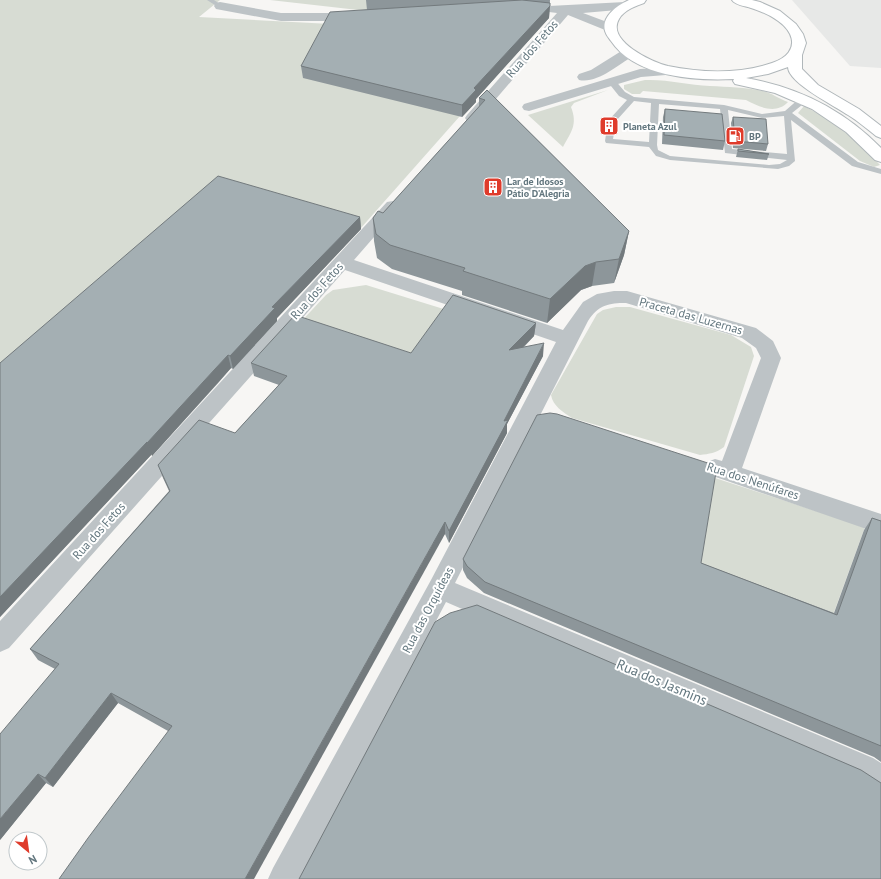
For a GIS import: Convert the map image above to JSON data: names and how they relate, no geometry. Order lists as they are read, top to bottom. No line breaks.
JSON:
{"streets":{"street":["Rua dos Fetos","Praceta das Luzernas","Rua dos Nenúfares","Rua das Orquídeas","Rua dos Jasmins"]},"crossings":[["Praceta das Luzernas","Rua dos Nenúfares"],["Praceta das Luzernas","Rua das Orquídeas"],["Rua das Orquídeas","Rua dos Jasmins"]],"places":{"building":["Planeta Azul","Lar de Idosos Pátio D'Alegria"],"fuel station":["BP"]},"north":"bottom right"}
